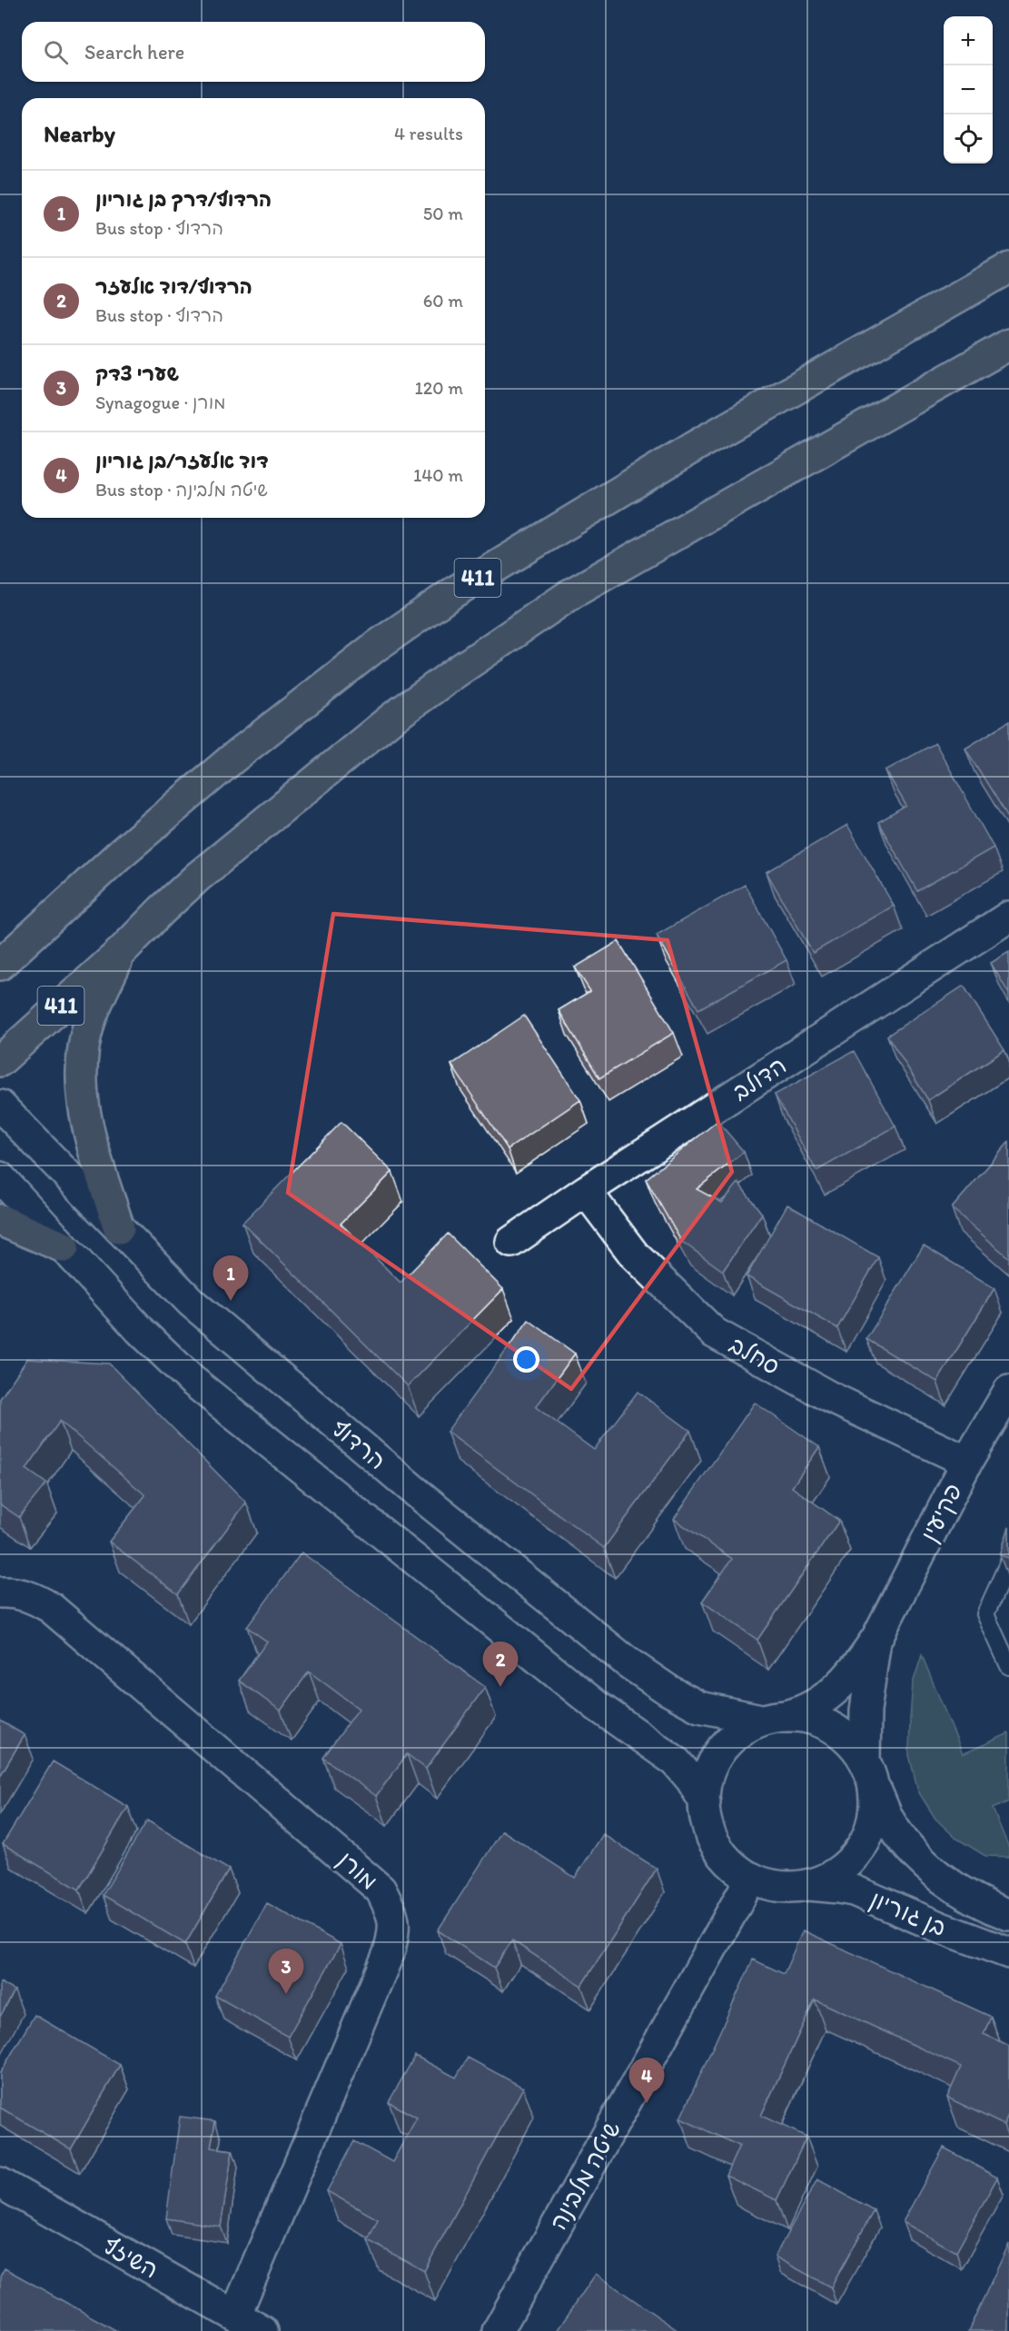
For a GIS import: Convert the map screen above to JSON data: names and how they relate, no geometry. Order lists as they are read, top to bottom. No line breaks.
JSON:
{"streets":{"main road":["411"],"street":["הדולב","סחלב","הרדוף","פקיעין","מורן","בן גוריון","שיטה מלבינה","השיזף"]},"crossings":[["הדולב","סחלב"],["סחלב","פקיעין"],["הרדוף","פקיעין"],["הרדוף","בן גוריון"],["הרדוף","שיטה מלבינה"],["פקיעין","בן גוריון"],["פקיעין","שיטה מלבינה"],["מורן","השיזף"],["בן גוריון","שיטה מלבינה"]],"page":{"map_buttons":["+","−"],"search":"Search here","heading":["Nearby","4 results"],"list":[{"mark":"1","name":"הרדוף/דרך בן גוריון","note":"Bus stop · הרדוף","value":"50 m"},{"mark":"2","name":"הרדוף/דוד אלעזר","note":"Bus stop · הרדוף","value":"60 m"},{"mark":"3","name":"שערי צדק","note":"Synagogue · מורן","value":"120 m"},{"mark":"4","name":"דוד אלעזר/בן גוריון","note":"Bus stop · שיטה מלבינה","value":"140 m"}],"pins":["1","2","3","4"]}}
